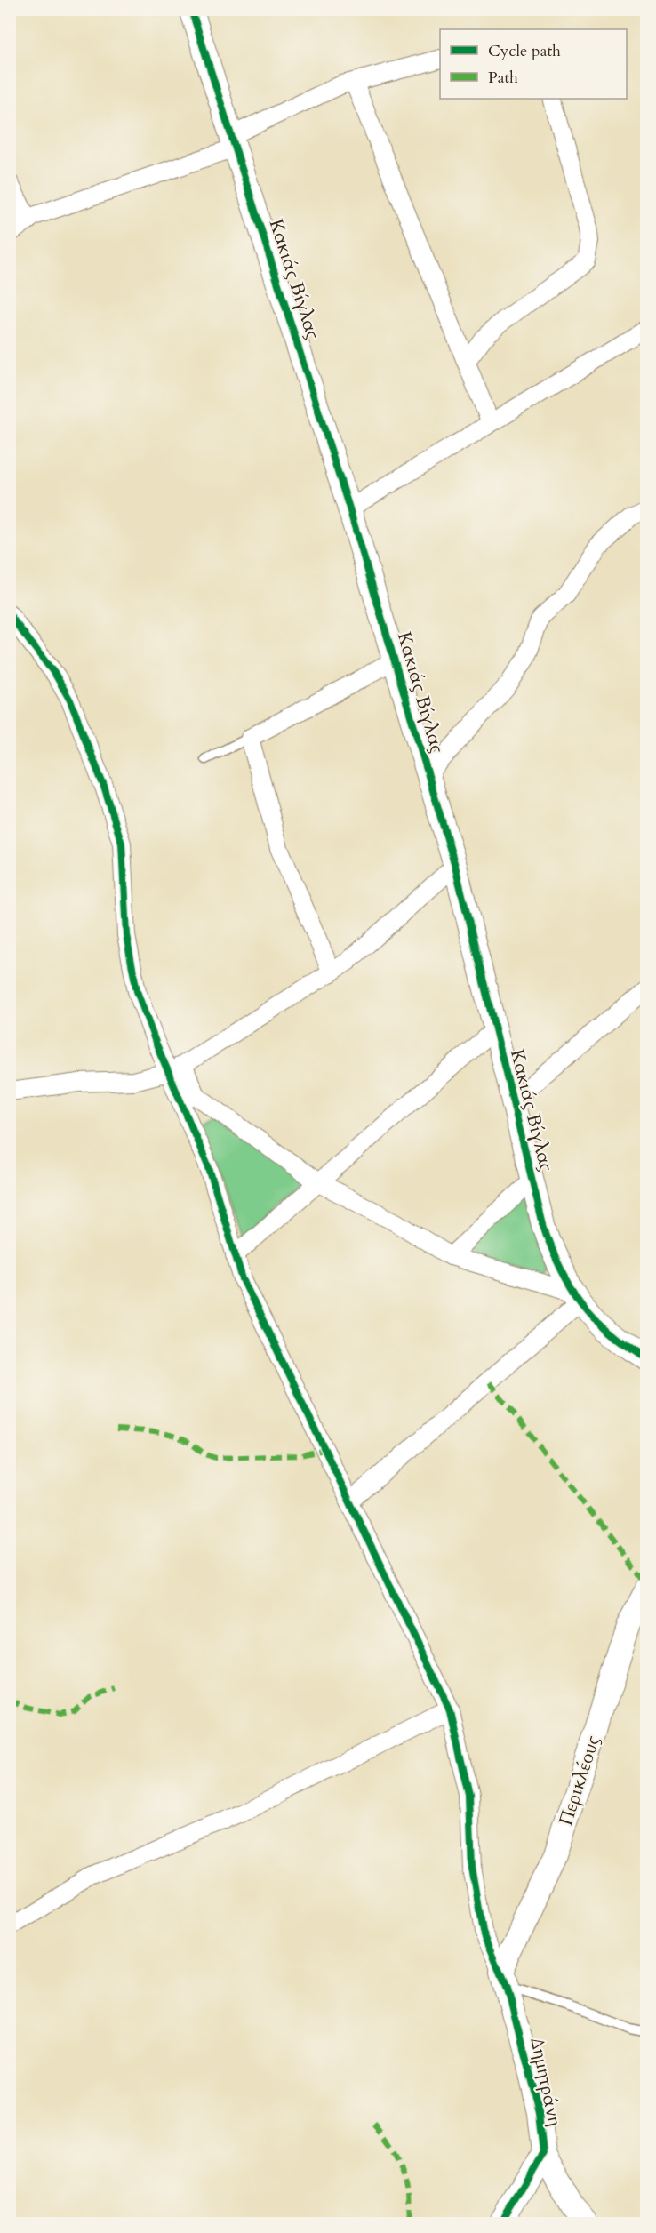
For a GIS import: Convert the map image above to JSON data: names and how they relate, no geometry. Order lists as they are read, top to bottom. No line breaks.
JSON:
{"streets":{"street":["Κακιάς Βίγλας","Περικλέους","Δημητράνη"]},"crossings":[["Περικλέους","Δημητράνη"]],"legend":["Cycle path","Path"]}
